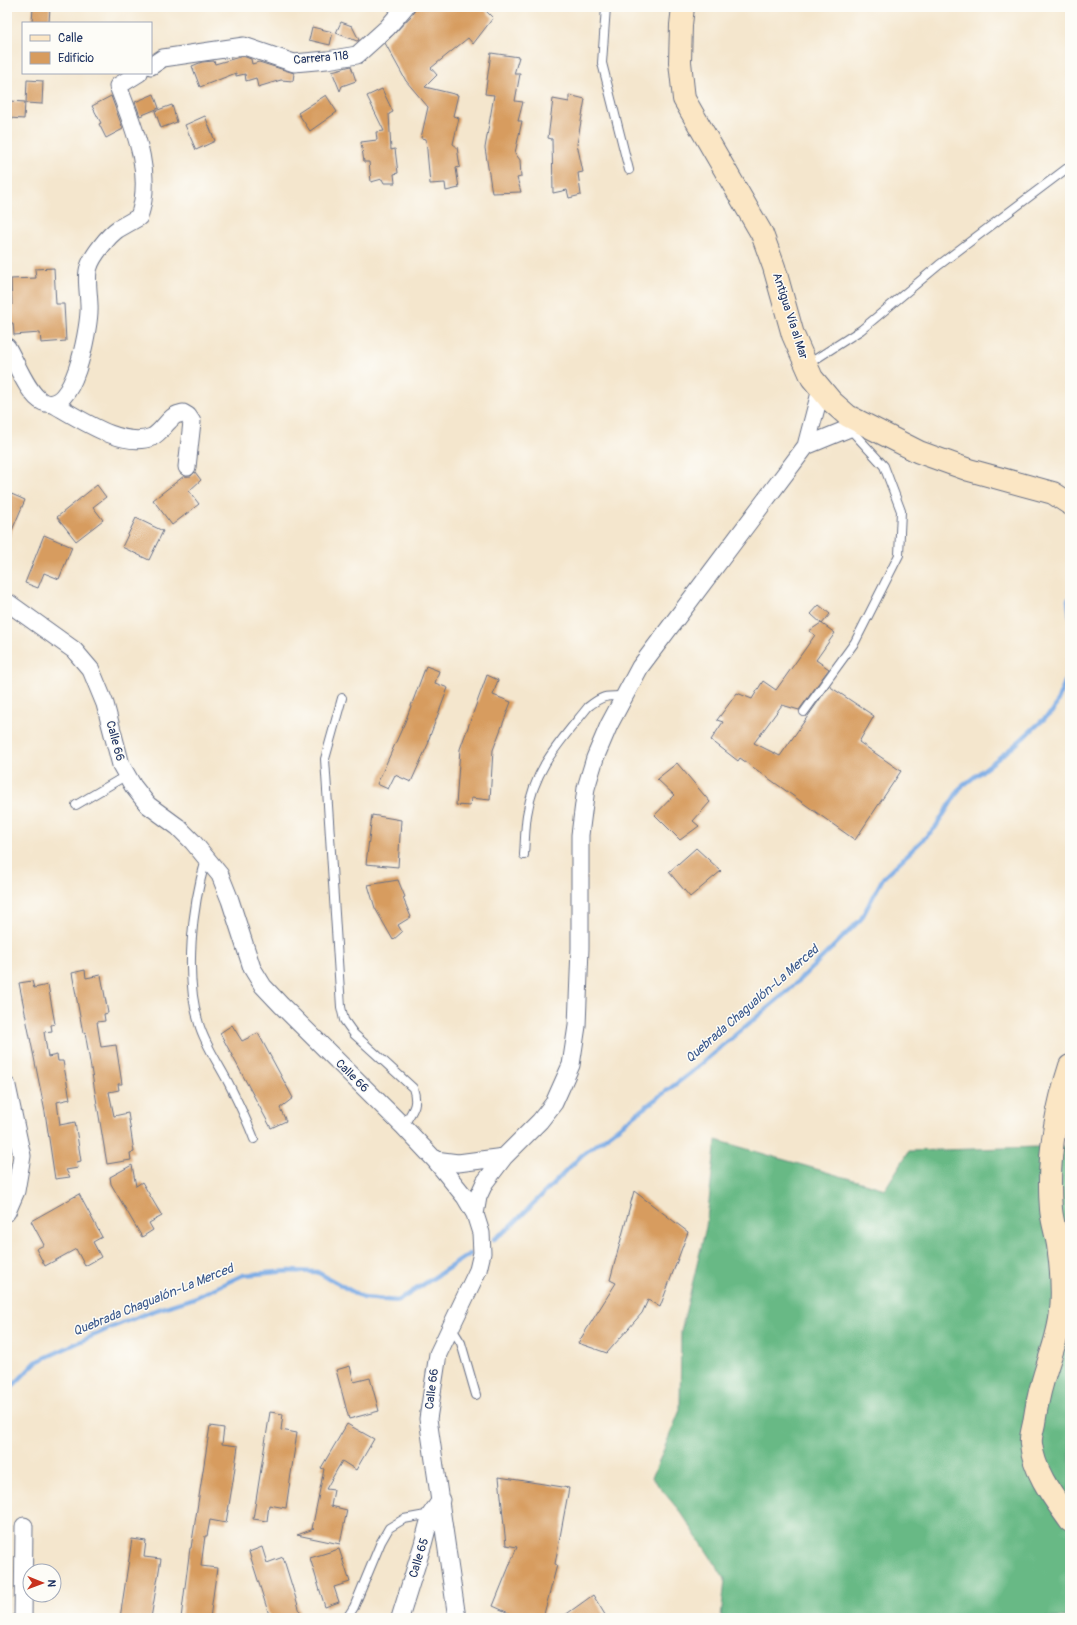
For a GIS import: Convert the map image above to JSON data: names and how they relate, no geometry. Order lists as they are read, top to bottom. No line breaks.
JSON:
{"streets":{"main road":["Antigua Vía al Mar"],"street":["Carrera 118","Calle 66","Calle 65"]},"crossings":[["Calle 66","Calle 65"]],"water":["Quebrada Chagualón-La Merced"],"legend":["Calle","Edificio"],"north":"right"}
